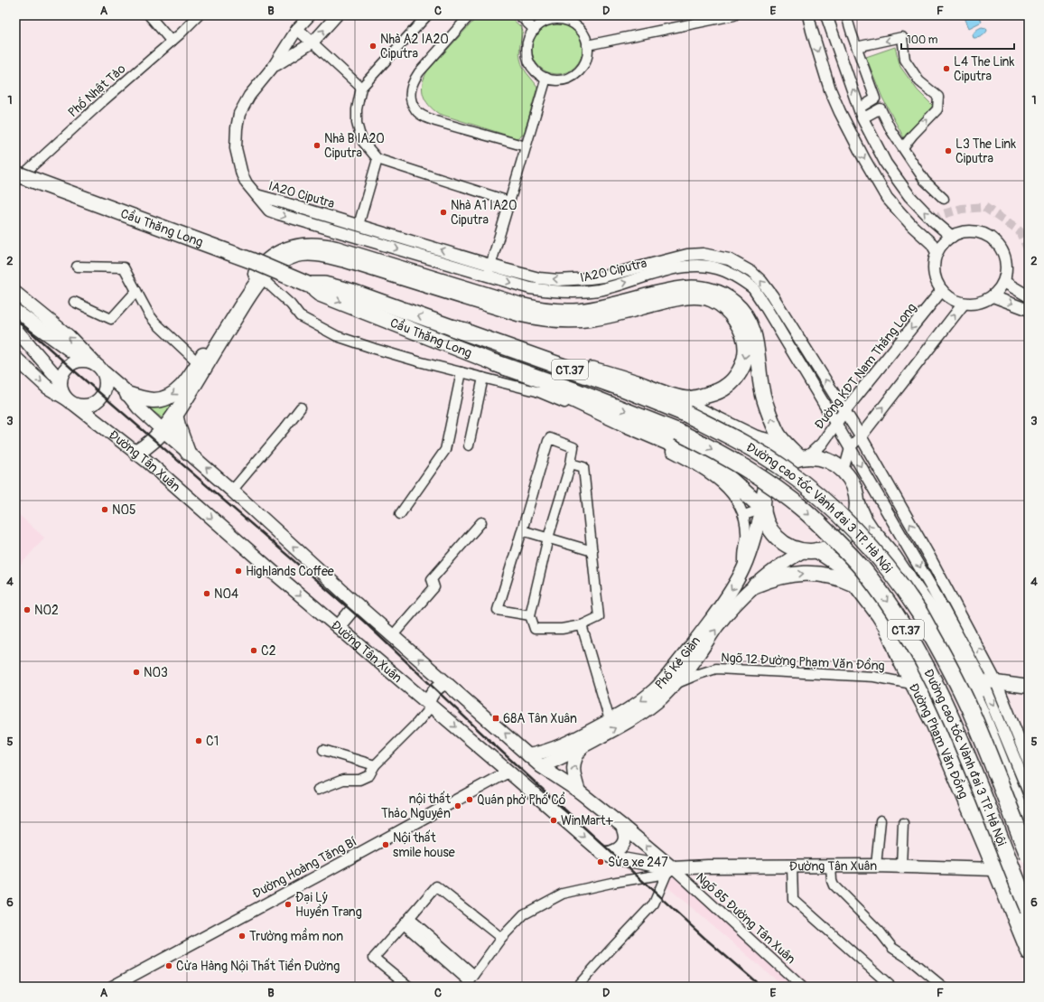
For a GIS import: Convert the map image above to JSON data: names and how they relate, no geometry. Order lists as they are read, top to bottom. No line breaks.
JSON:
{"streets":{"highway":["Cầu Thăng Long","CT.37","Đường cao tốc Vành đai 3 TP. Hà Nội"],"main road":["Đường Tân Xuân","Phố Kẻ Giàn","Đường Phạm Văn Đồng"],"street":["Phố Nhật Tảo","IA20 Ciputra","Đường KĐT Nam Thăng Long","Ngõ 12 Đường Phạm Văn Đồng","Đường Hoàng Tăng Bí","Ngõ 85 Đường Tân Xuân"]},"crossings":[["Phố Nhật Tảo","Cầu Thăng Long"],["IA20 Ciputra","Đường KĐT Nam Thăng Long"],["Cầu Thăng Long","Đường KĐT Nam Thăng Long"],["Cầu Thăng Long","Đường cao tốc Vành đai 3 TP. Hà Nội"],["Cầu Thăng Long","Phố Kẻ Giàn"],["Cầu Thăng Long","Đường Phạm Văn Đồng"],["Đường KĐT Nam Thăng Long","Phố Kẻ Giàn"],["Đường KĐT Nam Thăng Long","Đường Phạm Văn Đồng"],["Đường Tân Xuân","Đường Phạm Văn Đồng"],["Đường Tân Xuân","Đường Hoàng Tăng Bí"],["Đường Tân Xuân","Ngõ 85 Đường Tân Xuân"],["Ngõ 12 Đường Phạm Văn Đồng","Phố Kẻ Giàn"],["Ngõ 12 Đường Phạm Văn Đồng","Đường Phạm Văn Đồng"],["Phố Kẻ Giàn","Đường Phạm Văn Đồng"]],"places":{"other":["Nhà A2 IA20 Ciputra","L4 The Link Ciputra","Nhà B IA20 Ciputra","L3 The Link Ciputra","Nhà A1 IA20 Ciputra","N05","Highlands Coffee","N04","N02","C2","N03","C1","Quán phở Phố Cổ","nội thất Thảo Nguyên","WinMart+","Nội thất smile house","Sửa xe 247","Đại Lý Huyền Trang","Trường mầm non","Cửa Hàng Nội Thất Tiền Đường"],"transit":["68A Tân Xuân"]},"scale_bar":"100 m","grid":{"columns":["A","B","C","D","E","F"],"rows":["1","2","3","4","5","6"]}}
